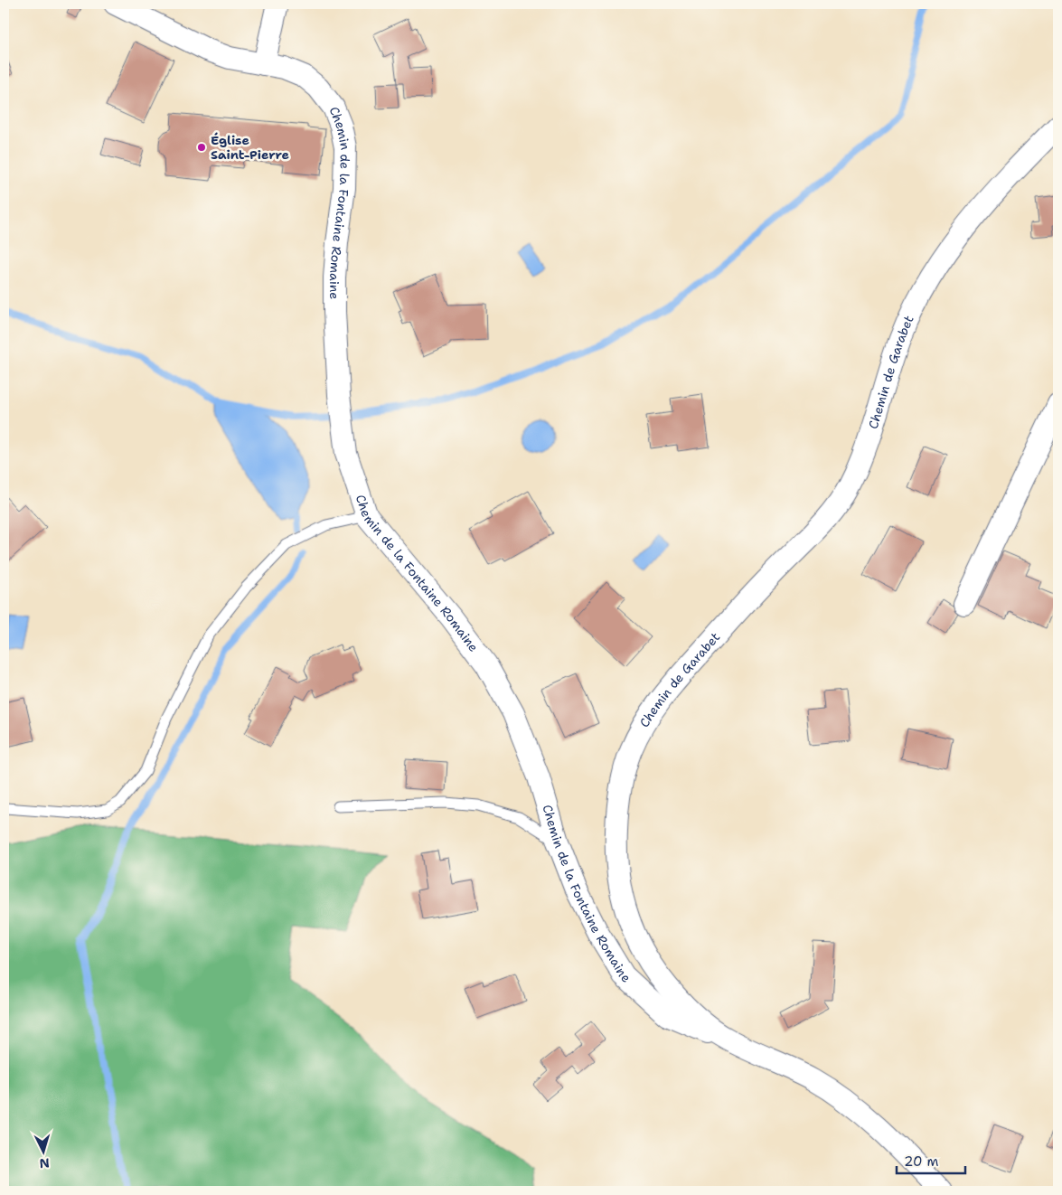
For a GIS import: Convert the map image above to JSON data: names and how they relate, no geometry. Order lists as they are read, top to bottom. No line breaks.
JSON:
{"streets":{"street":["Chemin de la Fontaine Romaine","Chemin de Garabet"]},"crossings":[["Chemin de la Fontaine Romaine","Chemin de Garabet"]],"places":["Église Saint-Pierre"],"scale_bar":"20 m","north":"bottom"}
